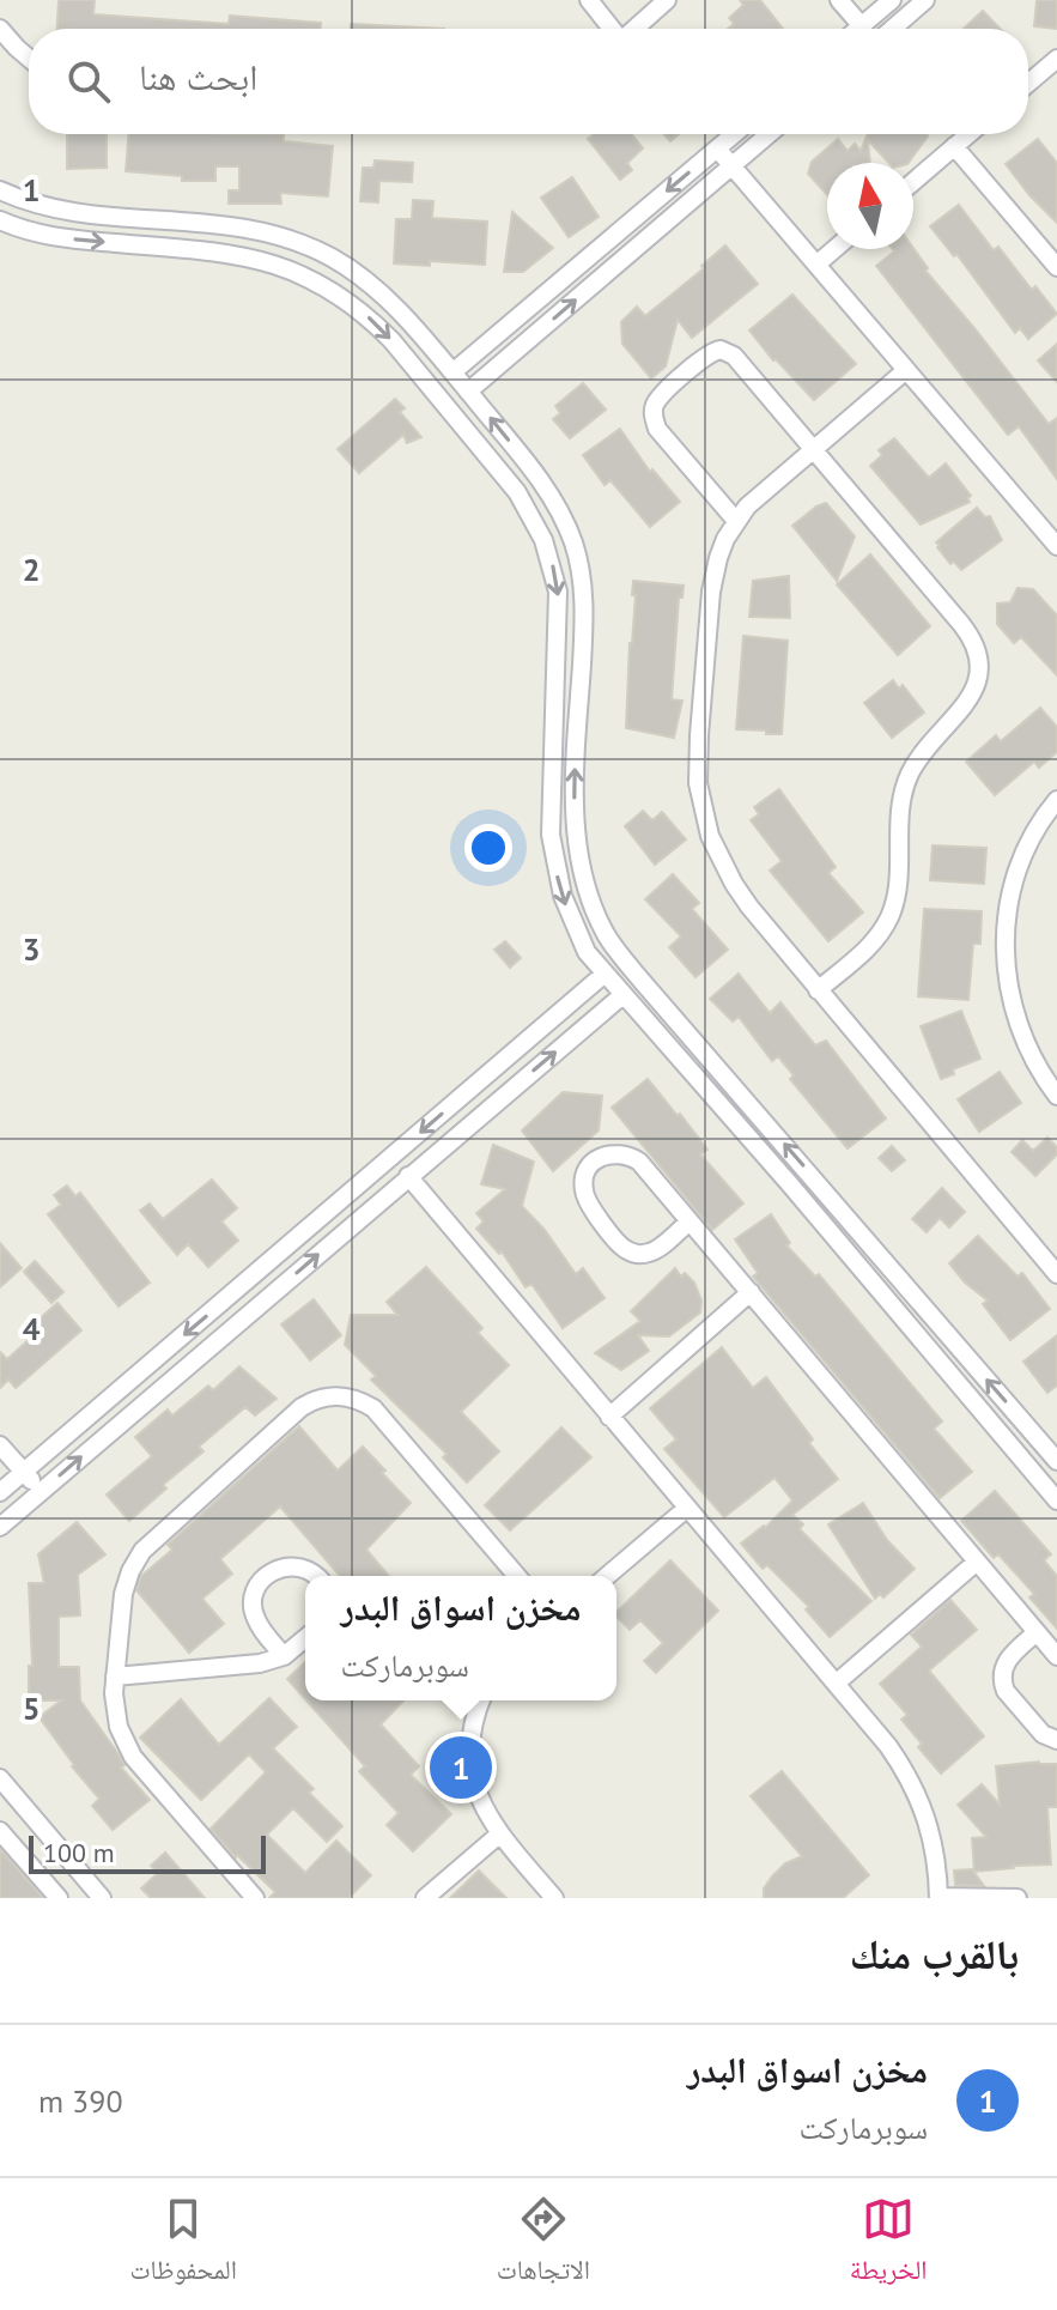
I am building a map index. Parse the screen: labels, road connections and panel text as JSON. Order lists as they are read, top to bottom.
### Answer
{
  "scale_bar": "100 m",
  "north": "top",
  "page": {
    "search": "ابحث هنا",
    "popup": ["مخزن اسواق البدر", "سوبرماركت"],
    "pins": "1",
    "scale": "100 m",
    "heading": "بالقرب منك",
    "list": [
      {
        "mark": "1",
        "name": "مخزن اسواق البدر",
        "note": "سوبرماركت",
        "value": "390 m"
      }
    ],
    "nav": ["الخريطة", "الاتجاهات", "المحفوظات"]
  },
  "grid": {
    "rows": [
      "1",
      "2",
      "3",
      "4",
      "5"
    ]
  }
}
